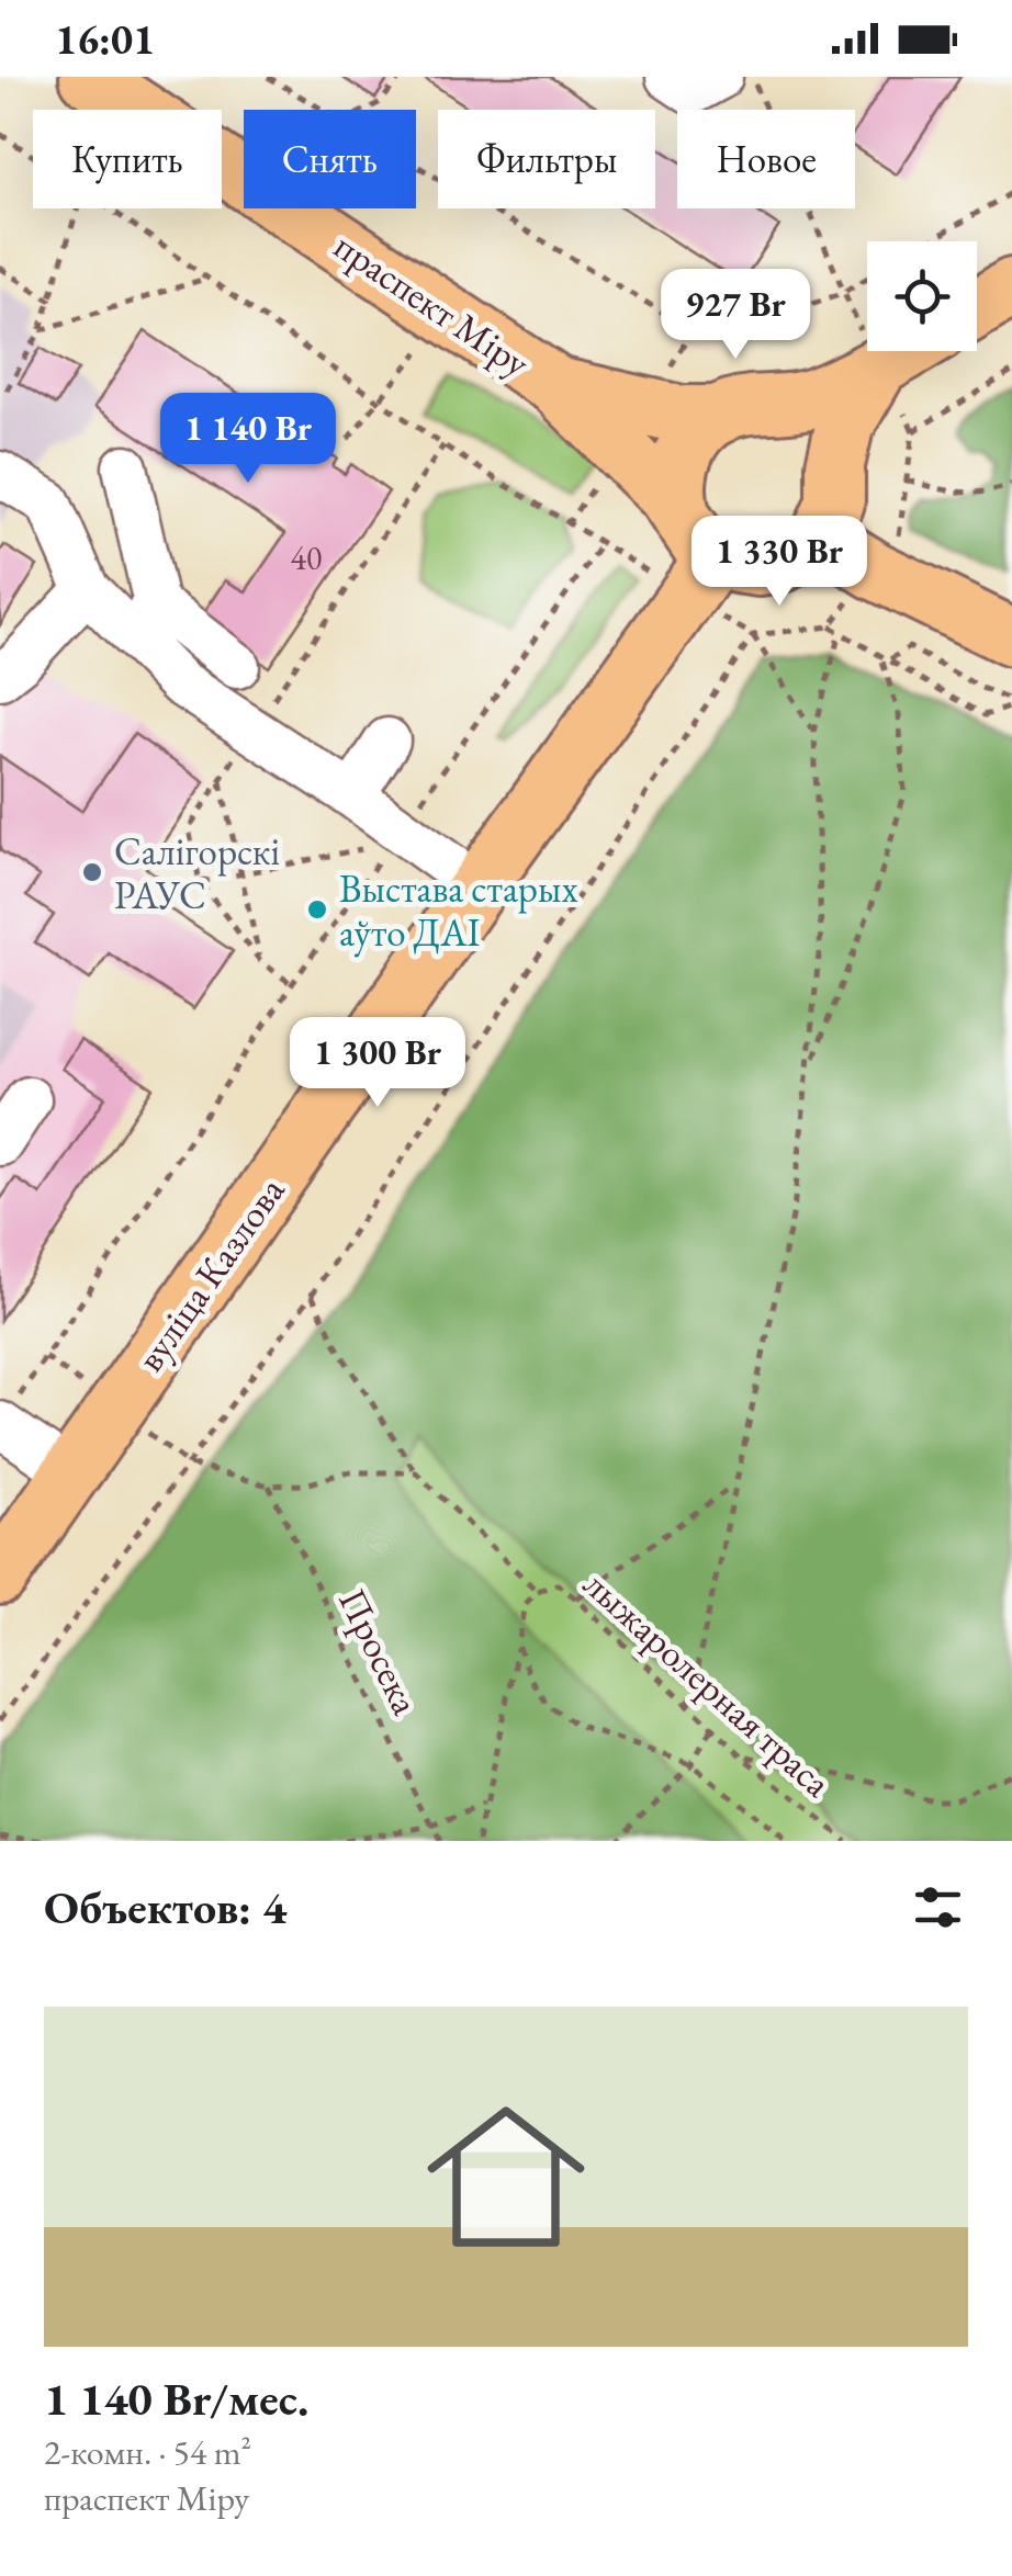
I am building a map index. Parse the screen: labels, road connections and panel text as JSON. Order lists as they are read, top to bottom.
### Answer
{
  "streets": {
    "main road": ["праспект Міру", "вуліца Казлова"],
    "path": ["Просека", "лыжаролерная траса"]
  },
  "places": ["Салігорскі РАУС", "Выстава старых аўто ДАІ"],
  "house_numbers": ["40"],
  "page": {
    "status": "16:01",
    "chip": [
      "Купить",
      "Снять",
      "Фильтры",
      "Новое"
    ],
    "price": [
      "927 Br",
      "1 140 Br",
      "1 330 Br",
      "1 300 Br"
    ],
    "heading": "Объектов: 4",
    "list": [
      {
        "name": "1 140 Br/мес.",
        "note": "2-комн. · 54 m² · праспект Міру"
      }
    ]
  }
}
